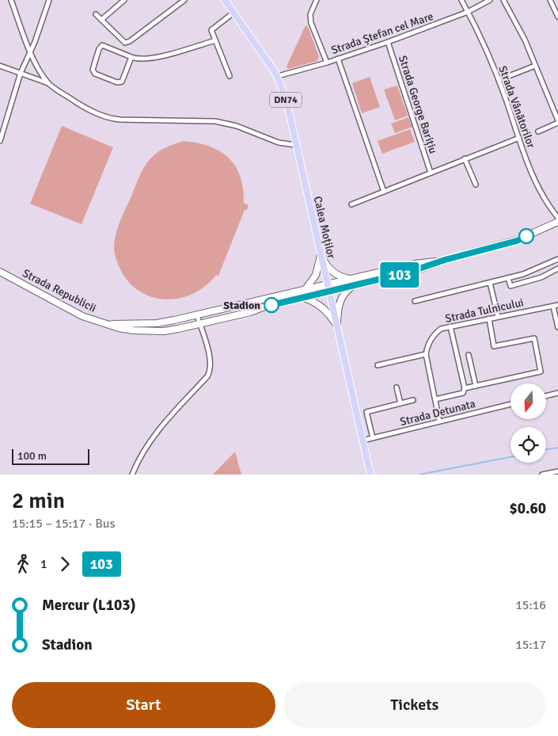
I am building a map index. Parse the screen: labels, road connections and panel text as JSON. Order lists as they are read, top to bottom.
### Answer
{
  "streets": {
    "main road": ["DN74", "Calea Moților", "Strada Republicii"],
    "street": [
      "Strada Ștefan cel Mare",
      "Strada George Barițiu",
      "Strada Vânătorilor",
      "Strada Tulnicului",
      "Strada Detunata"
    ]
  },
  "crossings": [
    ["Strada Ștefan cel Mare", "Strada George Barițiu"],
    ["Strada Ștefan cel Mare", "Strada Vânătorilor"],
    ["Strada Ștefan cel Mare", "Calea Moților"],
    ["Calea Moților", "Strada Republicii"],
    ["Calea Moților", "Strada Detunata"]
  ],
  "places": ["Stadion"],
  "lines": ["bus line 103"],
  "scale_bar": "100 m",
  "north": "bottom",
  "page": {
    "on_map": "103",
    "scale": "100 m",
    "heading": ["2 min", "15:15 – 15:17 · Bus", "$0.60"],
    "legs": ["1", "103"],
    "list": [
      {
        "name": "Mercur (L103)",
        "value": "15:16"
      },
      {
        "name": "Stadion",
        "value": "15:17"
      }
    ],
    "buttons": ["Start", "Tickets"]
  }
}
